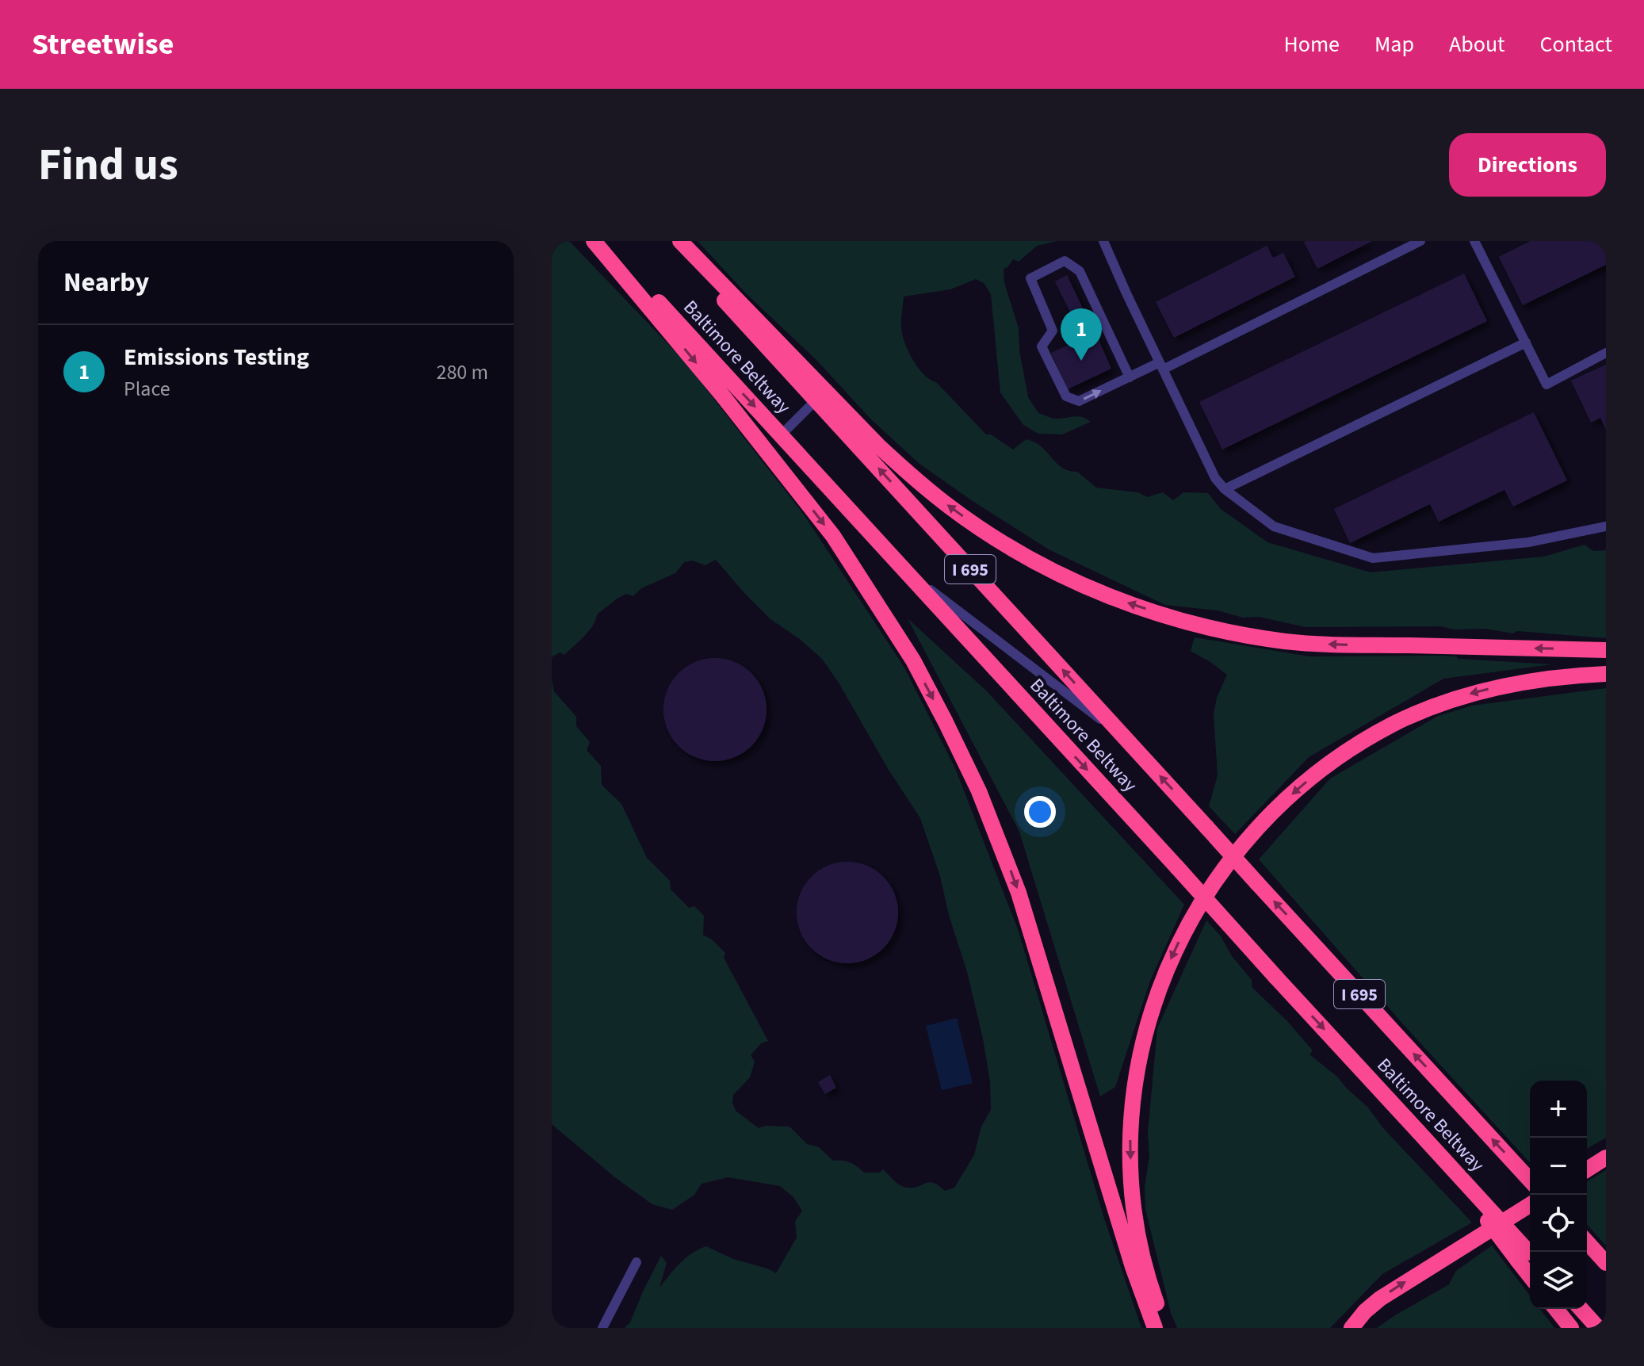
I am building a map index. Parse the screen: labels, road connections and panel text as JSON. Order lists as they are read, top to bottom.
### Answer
{
  "streets": {
    "highway": ["Baltimore Beltway", "I 695"]
  },
  "page": {
    "header": "Streetwise",
    "nav": [
      "Home",
      "Map",
      "About",
      "Contact"
    ],
    "buttons": "Directions",
    "title": "Find us",
    "heading": "Nearby",
    "pins": "1",
    "list": [
      {
        "mark": "1",
        "name": "Emissions Testing",
        "note": "Place",
        "value": "280 m"
      }
    ],
    "map_buttons": ["+", "−"]
  }
}
